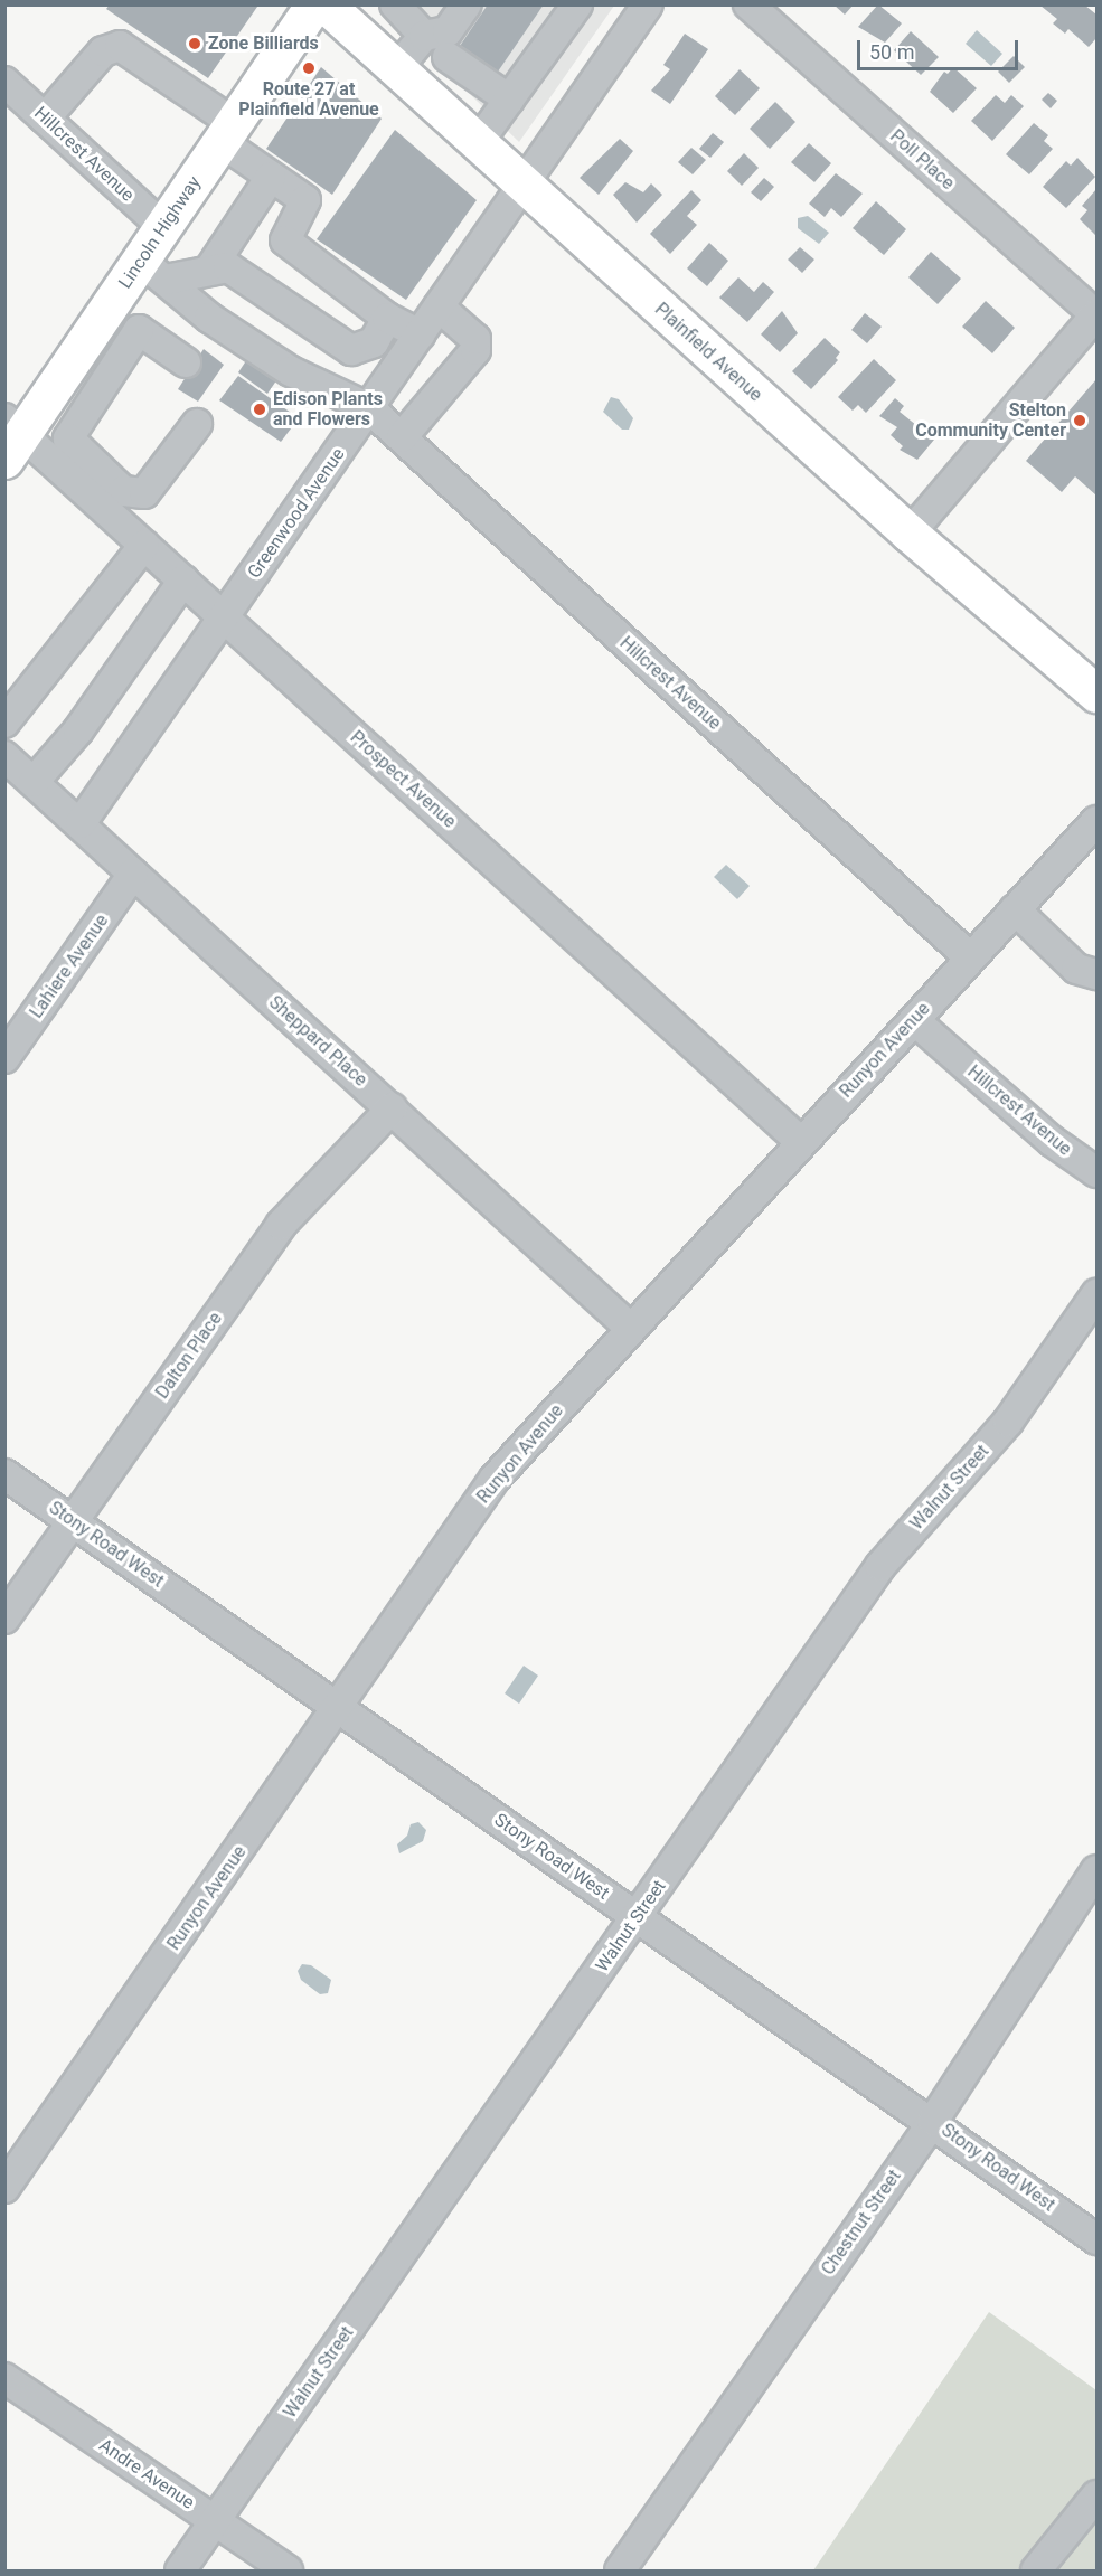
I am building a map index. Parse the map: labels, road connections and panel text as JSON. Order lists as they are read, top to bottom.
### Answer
{
  "streets": {
    "main road": ["Lincoln Highway", "Plainfield Avenue"],
    "street": [
      "Hillcrest Avenue",
      "Poll Place",
      "Greenwood Avenue",
      "Prospect Avenue",
      "Lahiere Avenue",
      "Sheppard Place",
      "Runyon Avenue",
      "Dalton Place",
      "Walnut Street",
      "Stony Road West",
      "Chestnut Street",
      "Andre Avenue"
    ]
  },
  "crossings": [
    ["Hillcrest Avenue", "Lincoln Highway"],
    ["Hillcrest Avenue", "Greenwood Avenue"],
    ["Hillcrest Avenue", "Runyon Avenue"],
    ["Lincoln Highway", "Prospect Avenue"],
    ["Plainfield Avenue", "Greenwood Avenue"],
    ["Greenwood Avenue", "Prospect Avenue"],
    ["Greenwood Avenue", "Sheppard Place"],
    ["Prospect Avenue", "Runyon Avenue"],
    ["Lahiere Avenue", "Sheppard Place"],
    ["Sheppard Place", "Runyon Avenue"],
    ["Sheppard Place", "Dalton Place"],
    ["Runyon Avenue", "Stony Road West"],
    ["Dalton Place", "Stony Road West"],
    ["Walnut Street", "Stony Road West"],
    ["Walnut Street", "Andre Avenue"],
    ["Stony Road West", "Chestnut Street"]
  ],
  "places": [
    "Zone Billiards",
    "Route 27 at Plainfield Avenue",
    "Edison Plants and Flowers",
    "Stelton Community Center"
  ],
  "scale_bar": "50 m"
}
